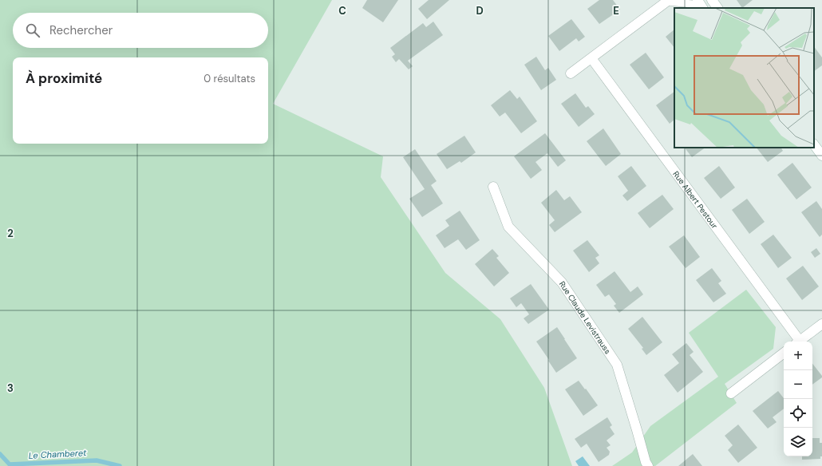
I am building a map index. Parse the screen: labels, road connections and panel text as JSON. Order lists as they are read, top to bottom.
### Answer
{
  "streets": {
    "street": ["Rue Albert Pestour", "Rue Claude Levistrauss"]
  },
  "water": ["Le Chamberet"],
  "page": {
    "search": "Rechercher",
    "heading": ["À proximité", "0 résultats"],
    "map_buttons": ["+", "−"]
  },
  "grid": {
    "columns": ["C", "D", "E"],
    "rows": ["2", "3"]
  }
}
